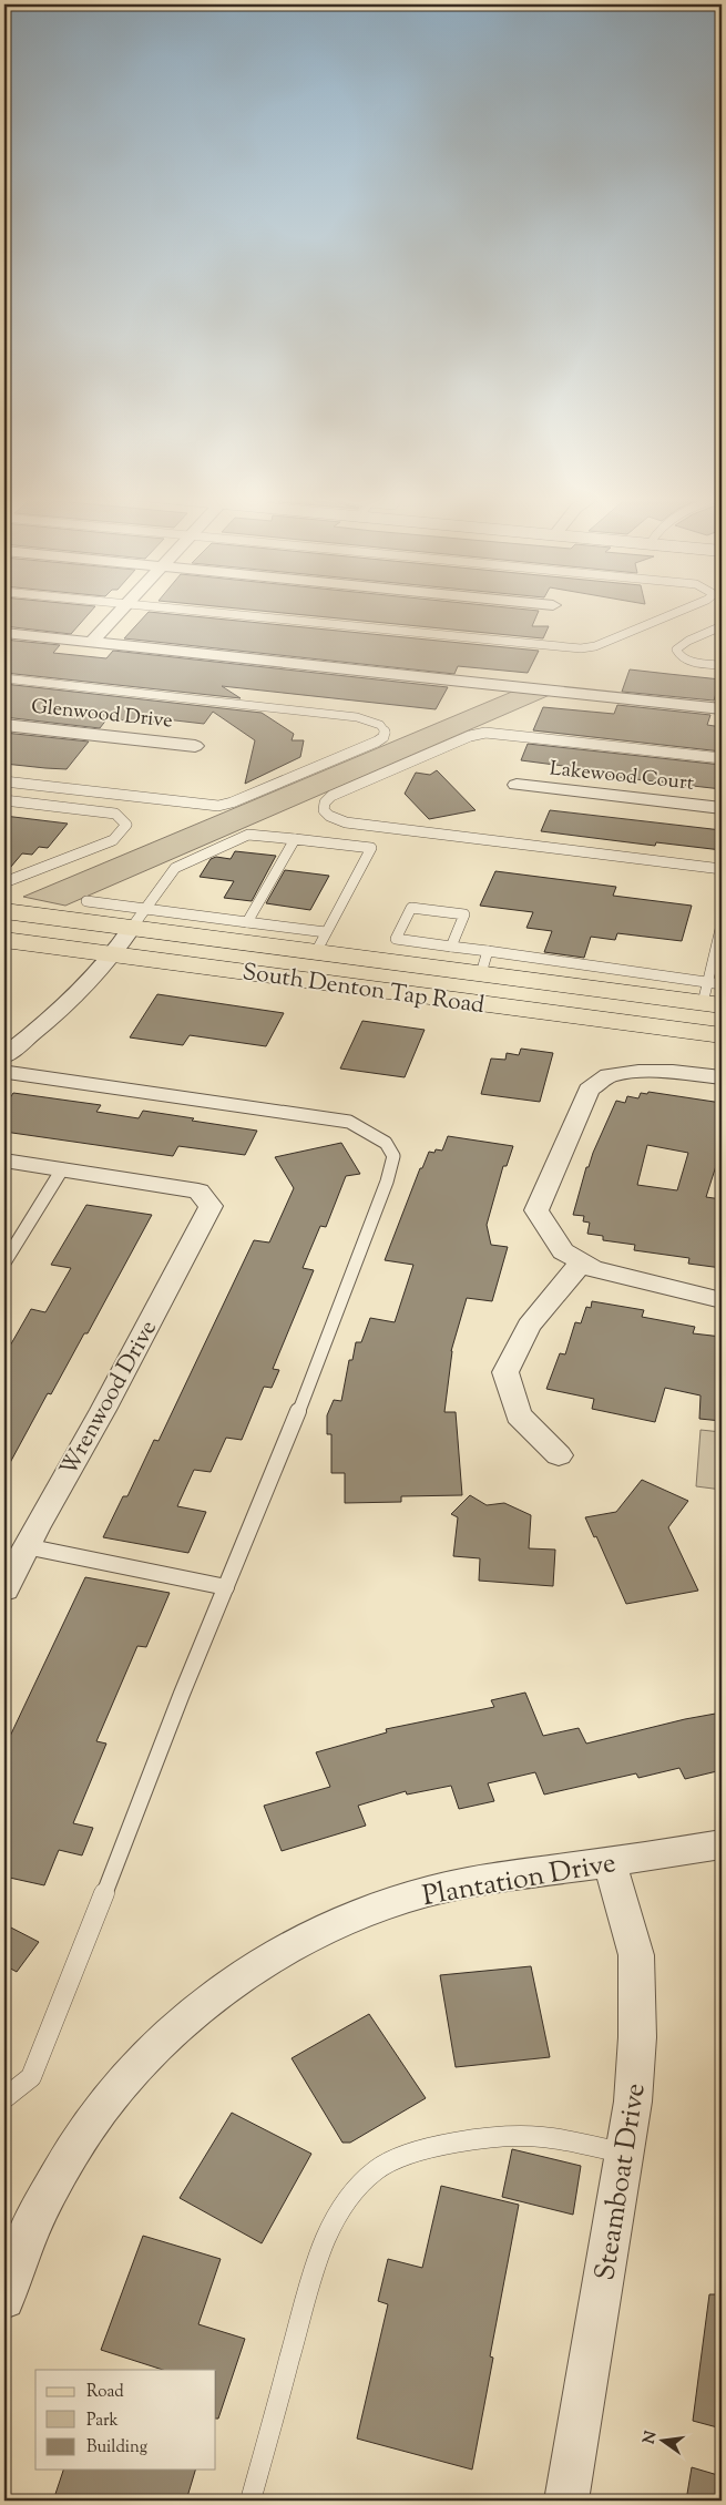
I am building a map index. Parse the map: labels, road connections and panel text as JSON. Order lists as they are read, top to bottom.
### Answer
{
  "streets": {
    "main road": ["South Denton Tap Road"],
    "street": [
      "Glenwood Drive",
      "Lakewood Court",
      "Wrenwood Drive",
      "Plantation Drive",
      "Steamboat Drive"
    ]
  },
  "crossings": [
    ["Plantation Drive", "Steamboat Drive"]
  ],
  "legend": ["Road", "Park", "Building"],
  "north": "left"
}
